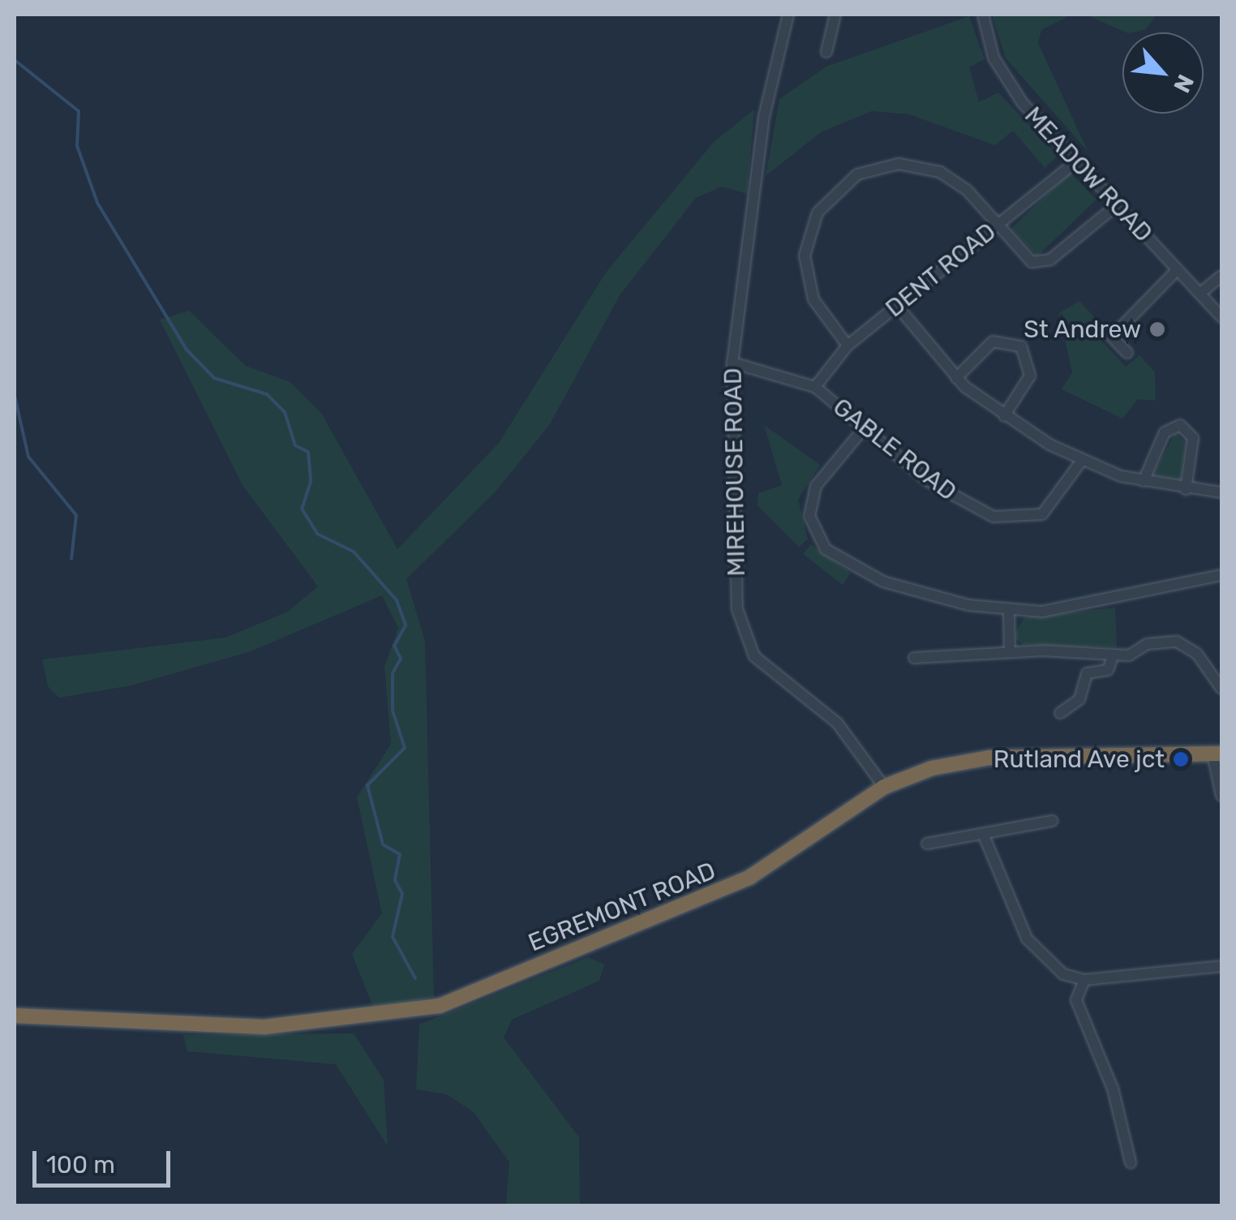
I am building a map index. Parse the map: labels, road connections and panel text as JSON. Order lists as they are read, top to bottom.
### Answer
{
  "streets": {
    "highway": ["EGREMONT ROAD"],
    "street": [
      "MEADOW ROAD",
      "DENT ROAD",
      "GABLE ROAD",
      "MIREHOUSE ROAD"
    ]
  },
  "crossings": [
    ["MEADOW ROAD", "DENT ROAD"],
    ["DENT ROAD", "GABLE ROAD"],
    ["GABLE ROAD", "MIREHOUSE ROAD"],
    ["MIREHOUSE ROAD", "EGREMONT ROAD"]
  ],
  "places": ["St Andrew", "Rutland Ave jct"],
  "scale_bar": "100 m",
  "north": "bottom right"
}
